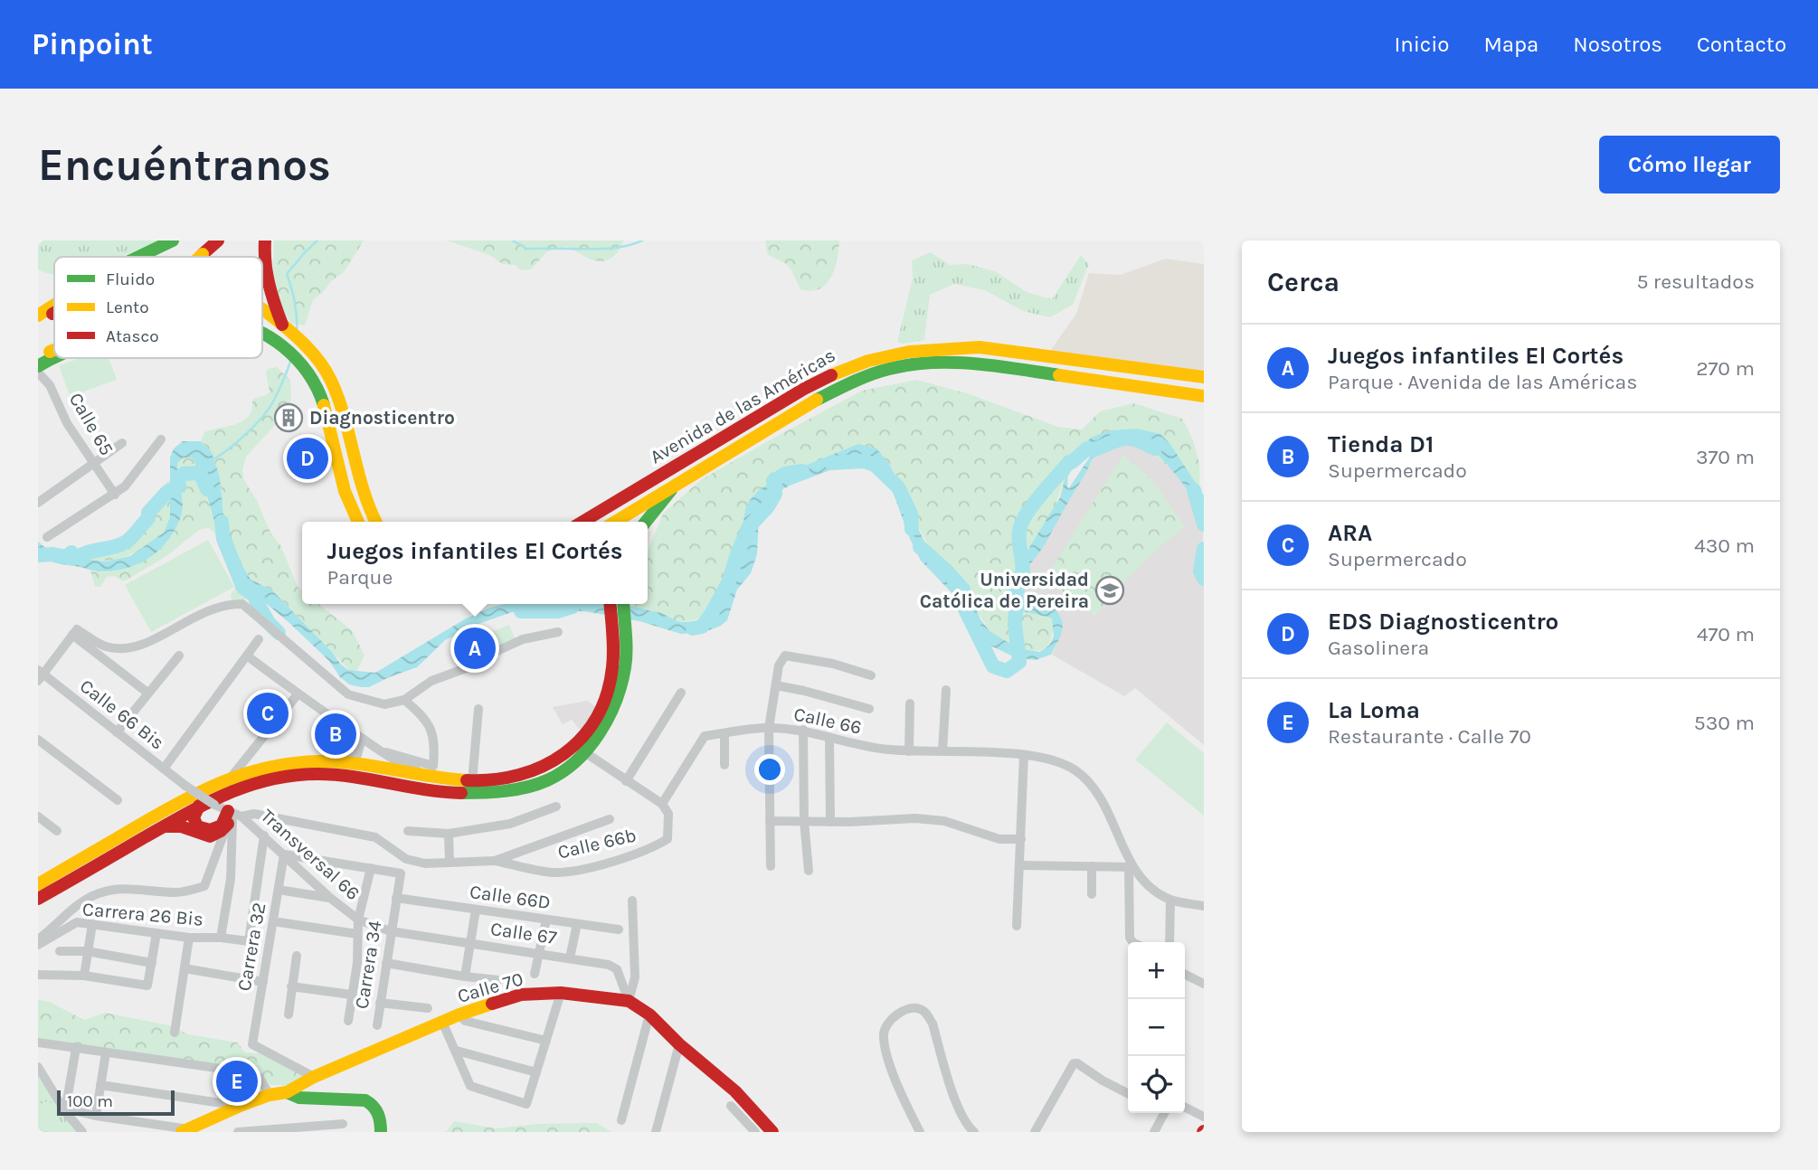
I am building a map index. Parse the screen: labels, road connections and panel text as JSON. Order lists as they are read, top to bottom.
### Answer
{
  "streets": {
    "main road": ["Avenida de las Américas", "Calle 70"],
    "street": [
      "Calle 65",
      "Calle 66 Bis",
      "Calle 66",
      "Calle 66b",
      "Transversal 66",
      "Calle 66D",
      "Carrera 26 Bis",
      "Calle 67",
      "Carrera 32",
      "Carrera 34"
    ]
  },
  "crossings": [
    ["Calle 66 Bis", "Transversal 66"],
    ["Calle 66", "Calle 66b"],
    ["Transversal 66", "Carrera 26 Bis"],
    ["Transversal 66", "Calle 67"],
    ["Transversal 66", "Carrera 32"],
    ["Transversal 66", "Carrera 34"],
    ["Calle 66D", "Carrera 34"],
    ["Calle 67", "Carrera 34"],
    ["Calle 67", "Calle 70"],
    ["Carrera 32", "Calle 70"]
  ],
  "places": {
    "building": ["Diagnosticentro"],
    "school or university": ["Universidad Católica de Pereira"]
  },
  "legend": ["Fluido", "Lento", "Atasco"],
  "scale_bar": "100 m",
  "page": {
    "header": "Pinpoint",
    "nav": [
      "Inicio",
      "Mapa",
      "Nosotros",
      "Contacto"
    ],
    "buttons": "Cómo llegar",
    "title": "Encuéntranos",
    "heading": ["Cerca", "5 resultados"],
    "list": [
      {
        "mark": "A",
        "name": "Juegos infantiles El Cortés",
        "note": "Parque · Avenida de las Américas",
        "value": "270 m"
      },
      {
        "mark": "B",
        "name": "Tienda D1",
        "note": "Supermercado",
        "value": "370 m"
      },
      {
        "mark": "C",
        "name": "ARA",
        "note": "Supermercado",
        "value": "430 m"
      },
      {
        "mark": "D",
        "name": "EDS Diagnosticentro",
        "note": "Gasolinera",
        "value": "470 m"
      },
      {
        "mark": "E",
        "name": "La Loma",
        "note": "Restaurante · Calle 70",
        "value": "530 m"
      }
    ],
    "pins": [
      "D",
      "A",
      "C",
      "B",
      "E"
    ],
    "popup": ["Juegos infantiles El Cortés", "Parque"],
    "map_buttons": ["+", "−"],
    "scale": "100 m"
  }
}
